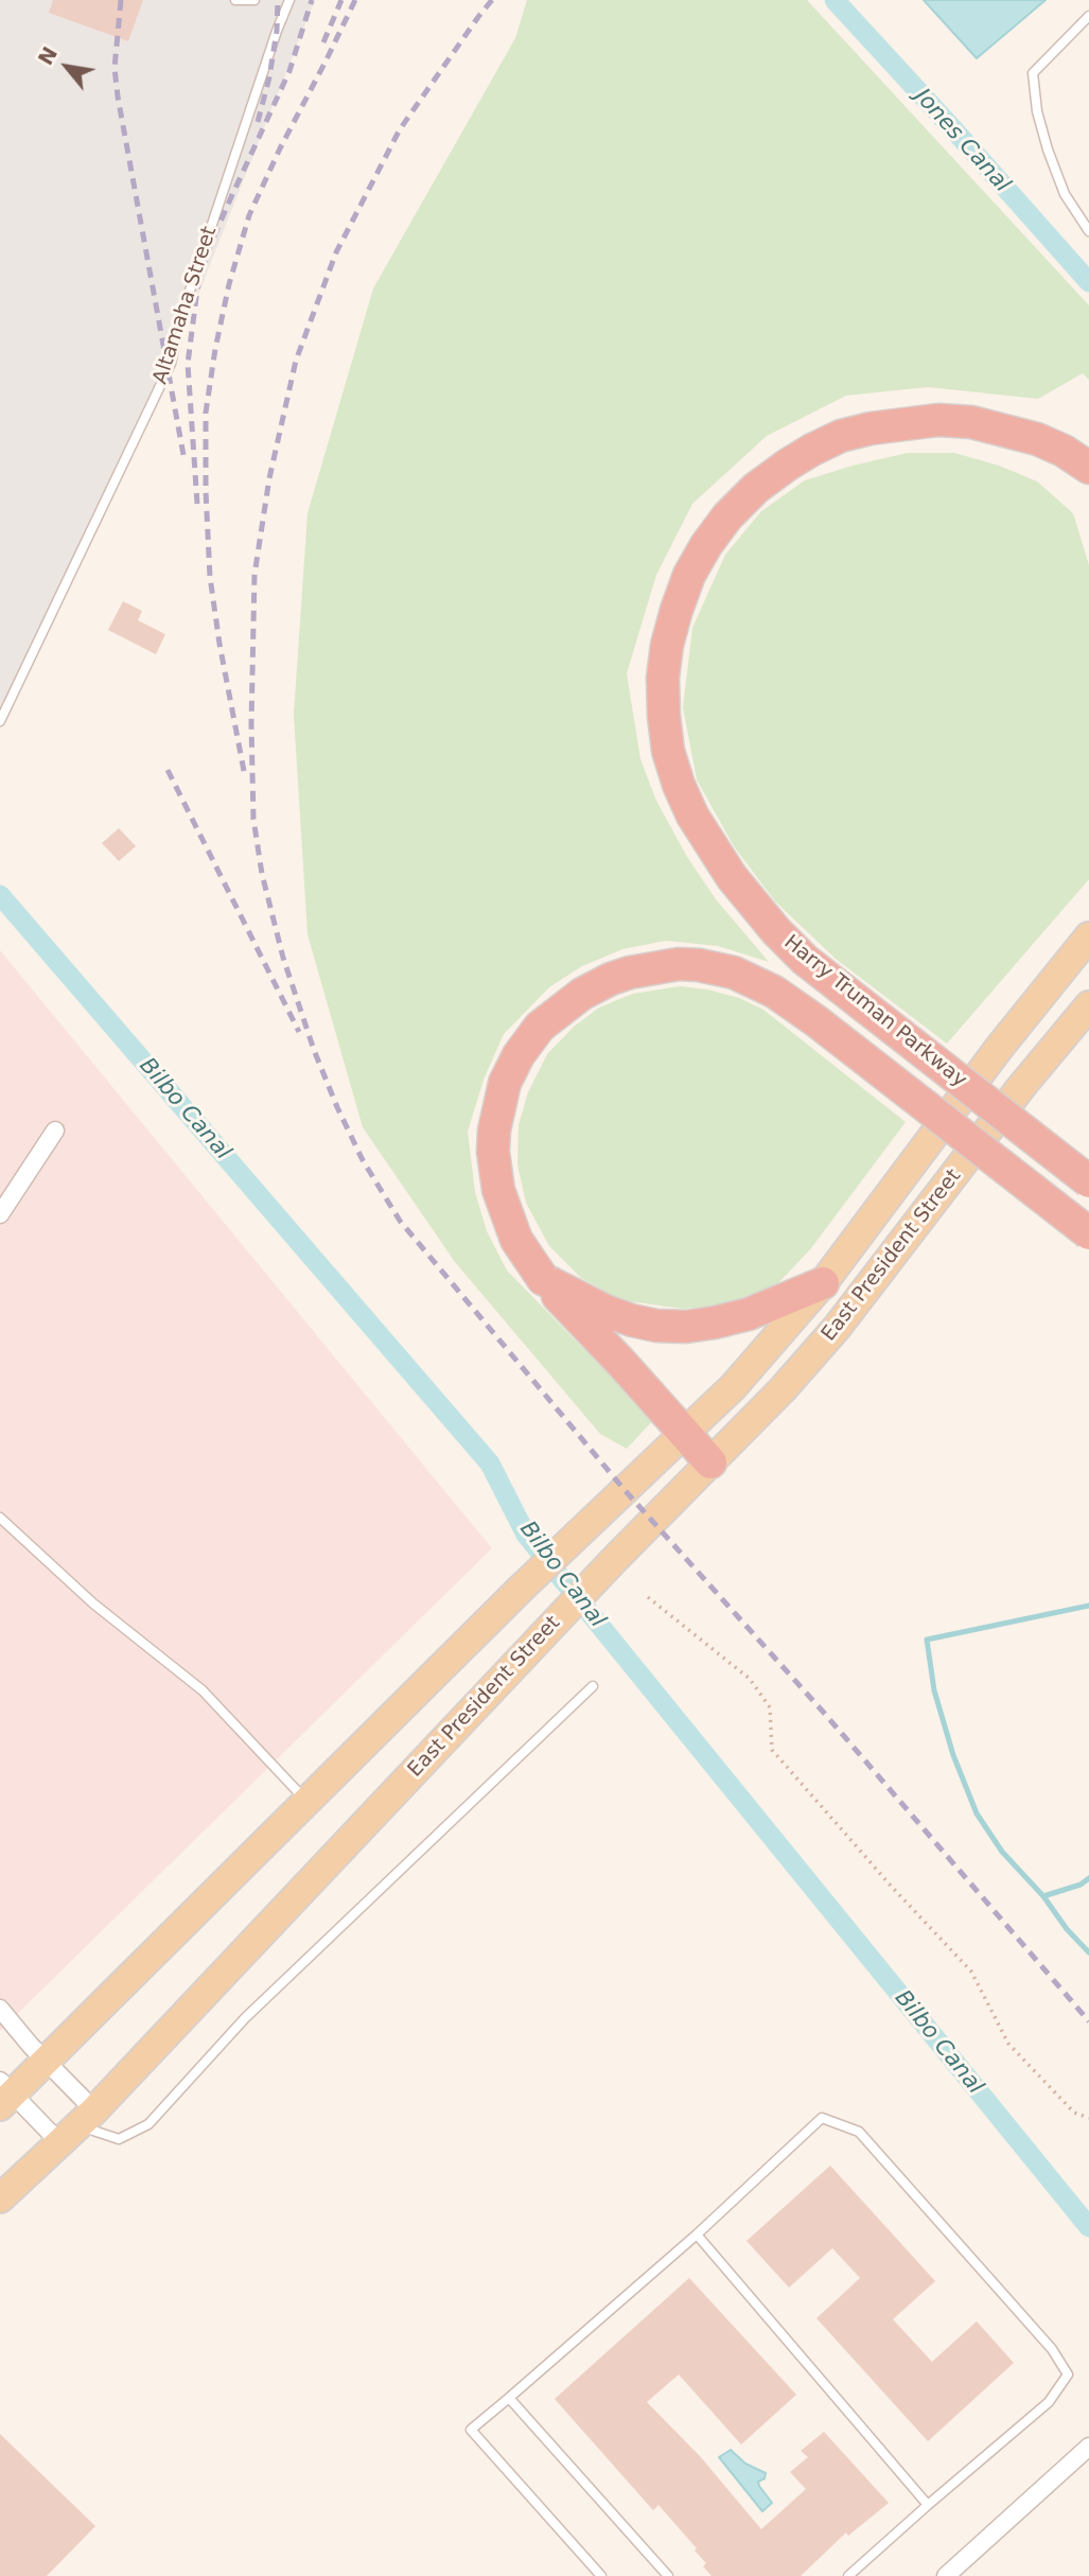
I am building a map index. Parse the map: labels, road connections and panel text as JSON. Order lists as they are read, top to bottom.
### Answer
{
  "streets": {
    "highway": ["Harry Truman Parkway"],
    "main road": ["East President Street"],
    "lane": ["Altamaha Street"]
  },
  "crossings": [
    ["Harry Truman Parkway", "East President Street"]
  ],
  "water": ["Jones Canal", "Bilbo Canal"],
  "north": "top left"
}
